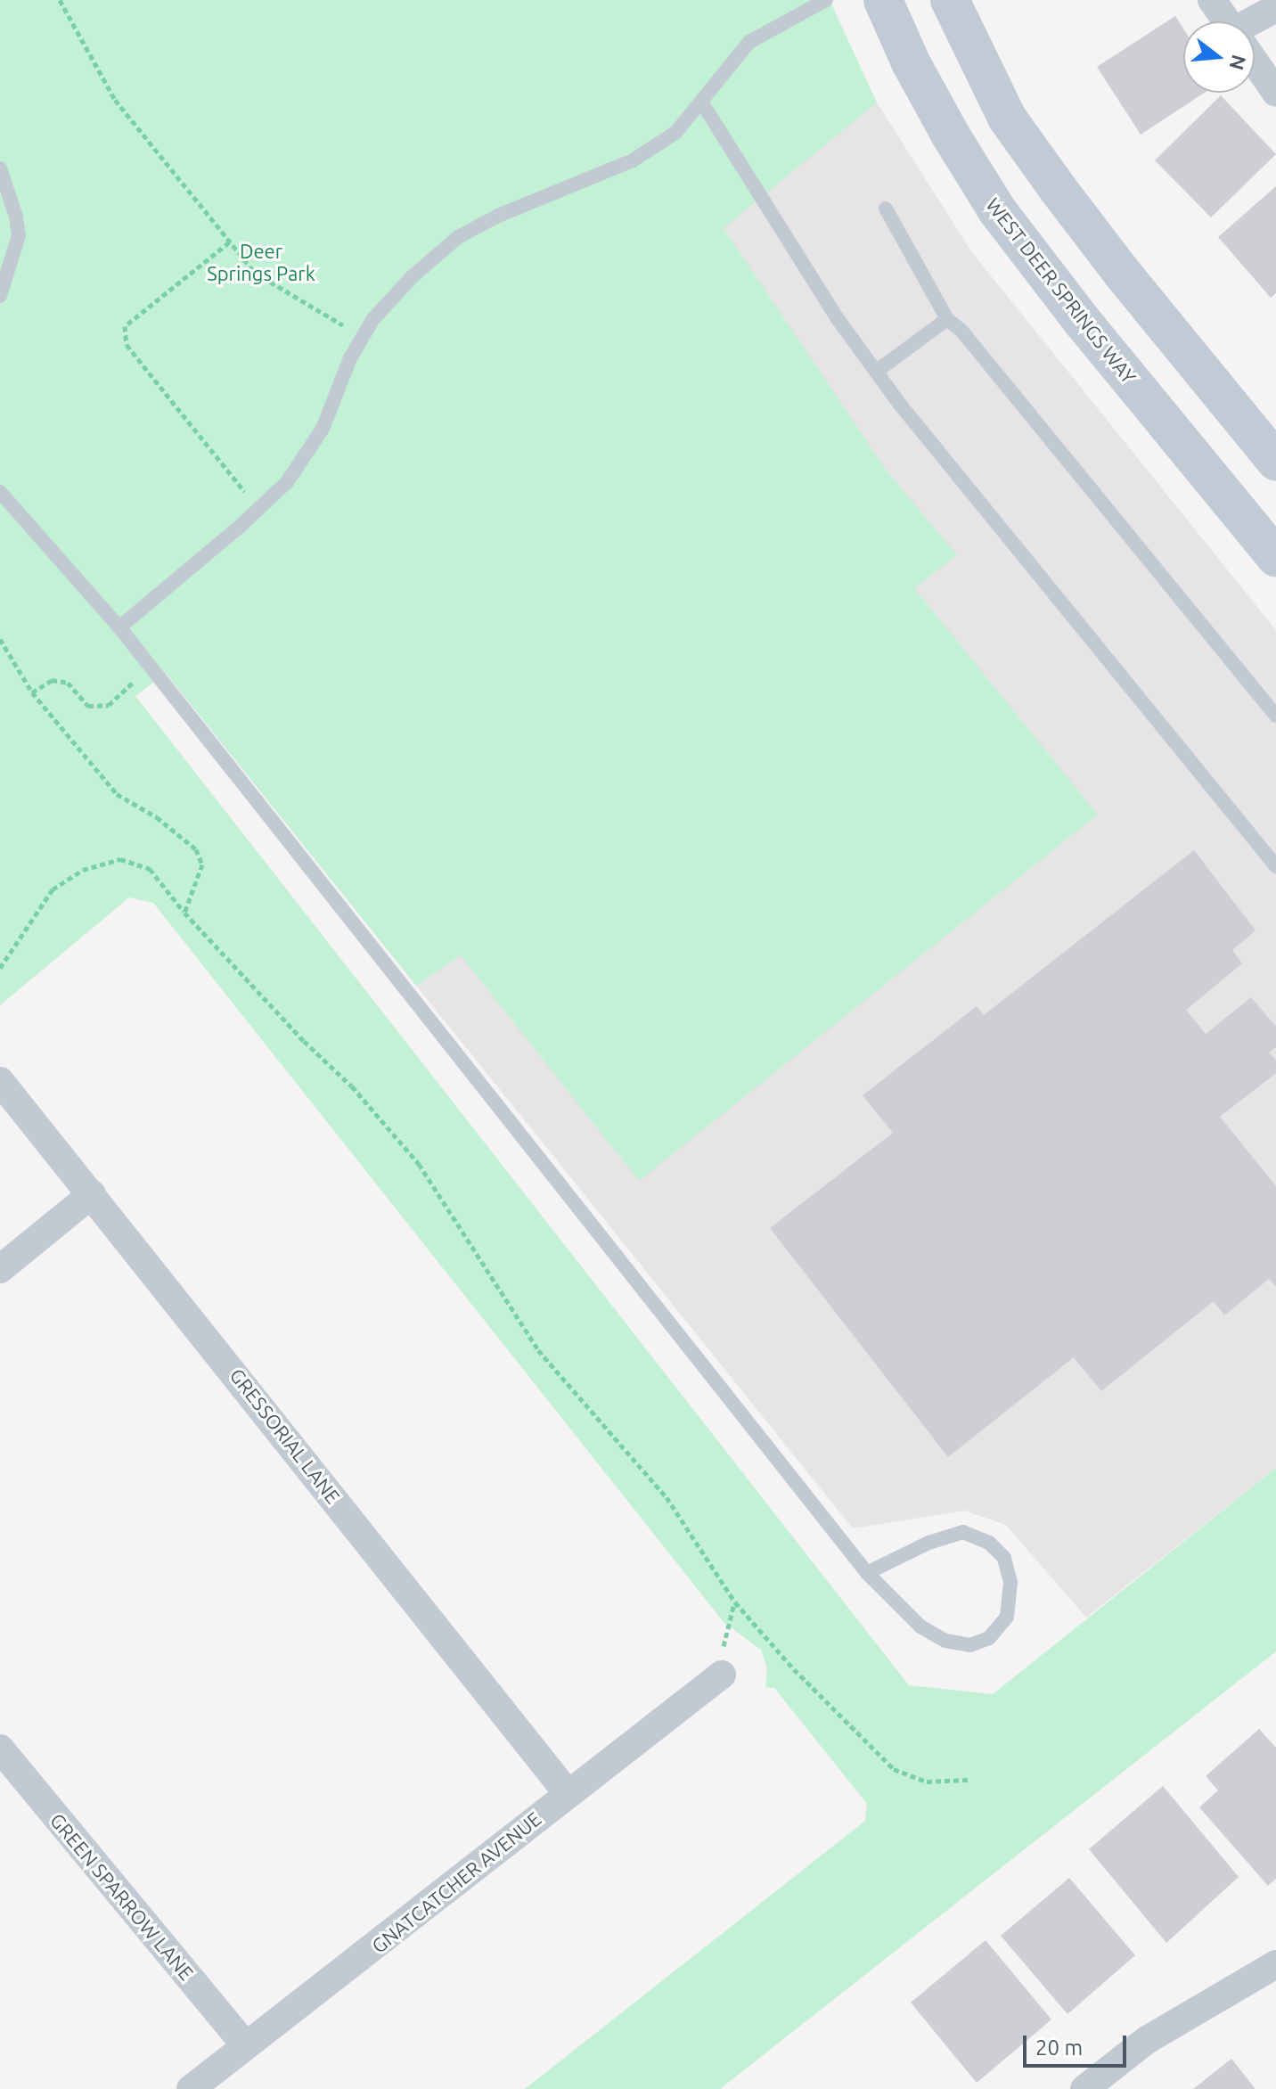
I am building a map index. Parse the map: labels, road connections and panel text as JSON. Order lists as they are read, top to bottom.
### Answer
{
  "streets": {
    "main road": ["WEST DEER SPRINGS WAY"],
    "street": ["GRESSORIAL LANE", "GNATCATCHER AVENUE", "GREEN SPARROW LANE"]
  },
  "crossings": [
    ["GRESSORIAL LANE", "GNATCATCHER AVENUE"],
    ["GNATCATCHER AVENUE", "GREEN SPARROW LANE"]
  ],
  "parks": ["Deer Springs Park"],
  "scale_bar": "20 m",
  "north": "right"
}
